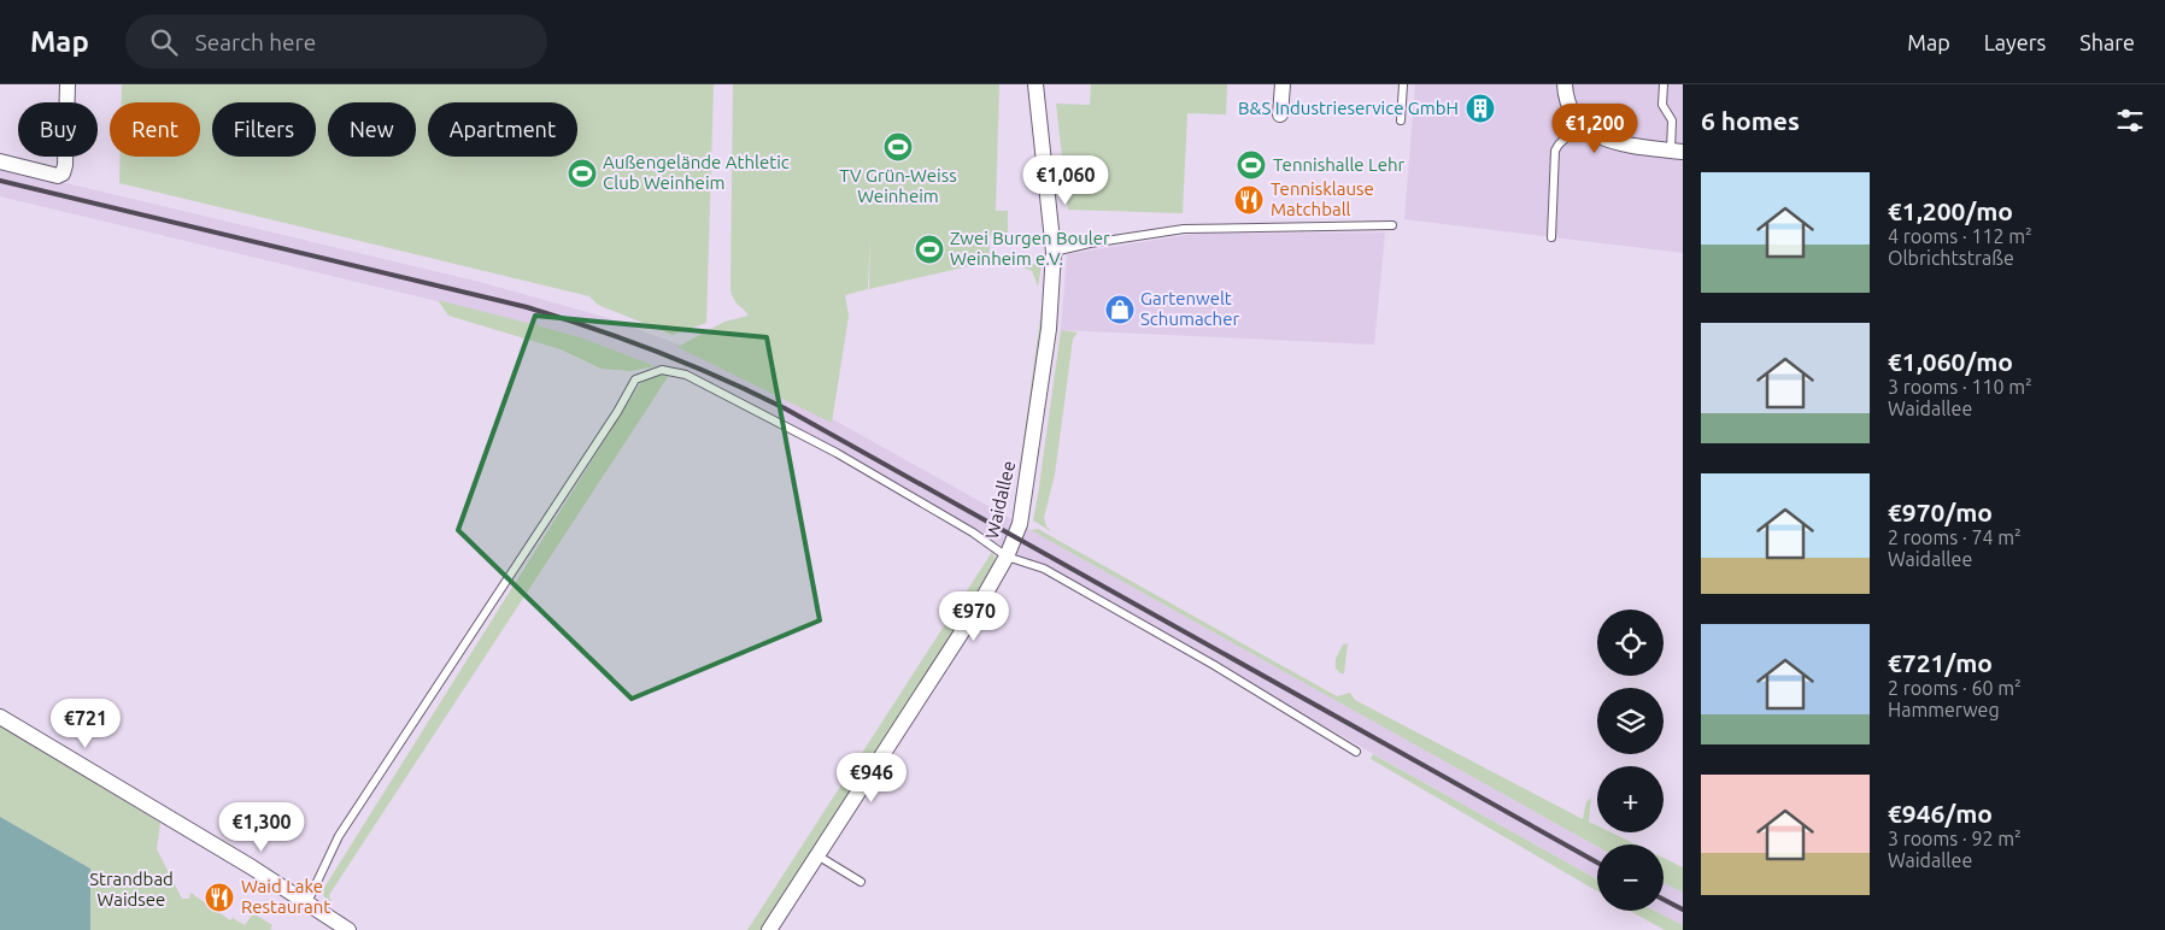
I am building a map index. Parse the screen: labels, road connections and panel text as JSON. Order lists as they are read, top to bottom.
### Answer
{
  "streets": {
    "street": ["Waidallee"]
  },
  "parks": ["Strandbad Waidsee"],
  "places": {
    "building": ["B&S Industrieservice GmbH"],
    "sports": [
      "TV Grün-Weiss Weinheim",
      "Tennishalle Lehr",
      "Außengelände Athletic Club Weinheim",
      "Zwei Burgen Bouler Weinheim e.V."
    ],
    "restaurant": ["Tennisklause Matchball", "Waid Lake Restaurant"],
    "shop": ["Gartenwelt Schumacher"]
  },
  "page": {
    "header": "Map",
    "search": "Search here",
    "nav": ["Map", "Layers", "Share"],
    "heading": "6 homes",
    "chip": [
      "Buy",
      "Rent",
      "Filters",
      "New",
      "Apartment"
    ],
    "price": [
      "€1,200",
      "€1,060",
      "€970",
      "€721",
      "€946",
      "€1,300"
    ],
    "list": [
      {
        "name": "€1,200/mo",
        "note": "4 rooms · 112 m² · Olbrichtstraße"
      },
      {
        "name": "€1,060/mo",
        "note": "3 rooms · 110 m² · Waidallee"
      },
      {
        "name": "€970/mo",
        "note": "2 rooms · 74 m² · Waidallee"
      },
      {
        "name": "€721/mo",
        "note": "2 rooms · 60 m² · Hammerweg"
      },
      {
        "name": "€946/mo",
        "note": "3 rooms · 92 m² · Waidallee"
      }
    ],
    "map_buttons": ["+", "−"]
  }
}
